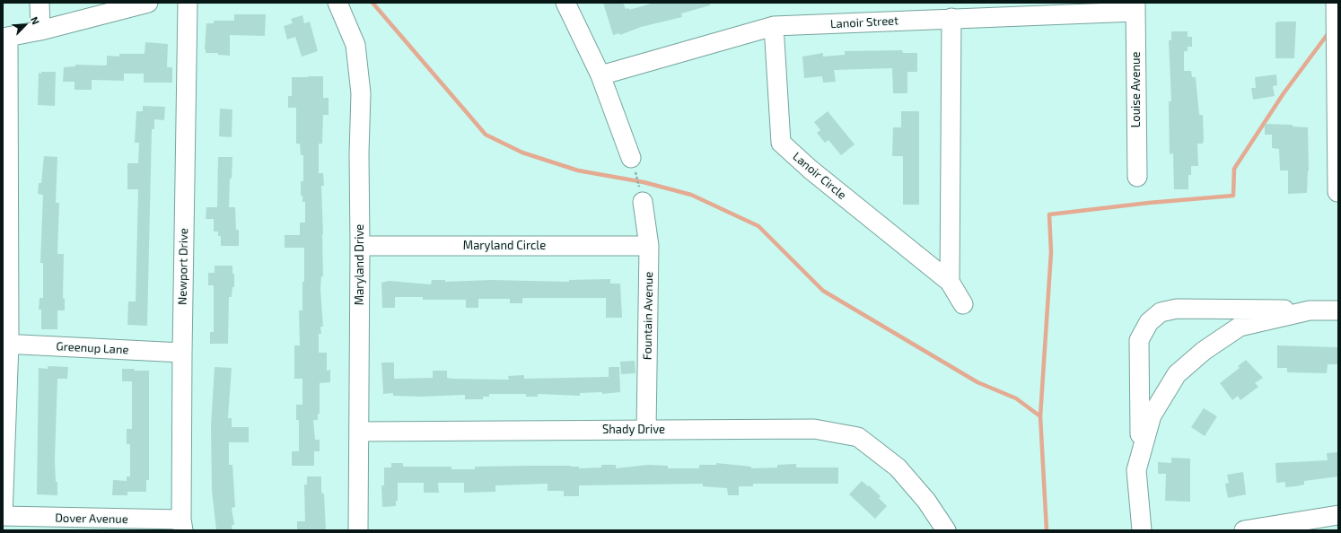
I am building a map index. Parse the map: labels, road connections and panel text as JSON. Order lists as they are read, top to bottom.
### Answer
{
  "streets": {
    "street": [
      "Lanoir Street",
      "Louise Avenue",
      "Lanoir Circle",
      "Maryland Circle",
      "Maryland Drive",
      "Newport Drive",
      "Fountain Avenue",
      "Greenup Lane",
      "Shady Drive",
      "Dover Avenue"
    ]
  },
  "crossings": [
    ["Lanoir Street", "Louise Avenue"],
    ["Lanoir Street", "Lanoir Circle"],
    ["Maryland Circle", "Maryland Drive"],
    ["Maryland Circle", "Fountain Avenue"],
    ["Maryland Drive", "Shady Drive"],
    ["Newport Drive", "Greenup Lane"],
    ["Newport Drive", "Dover Avenue"],
    ["Fountain Avenue", "Shady Drive"]
  ],
  "north": "top right"
}
